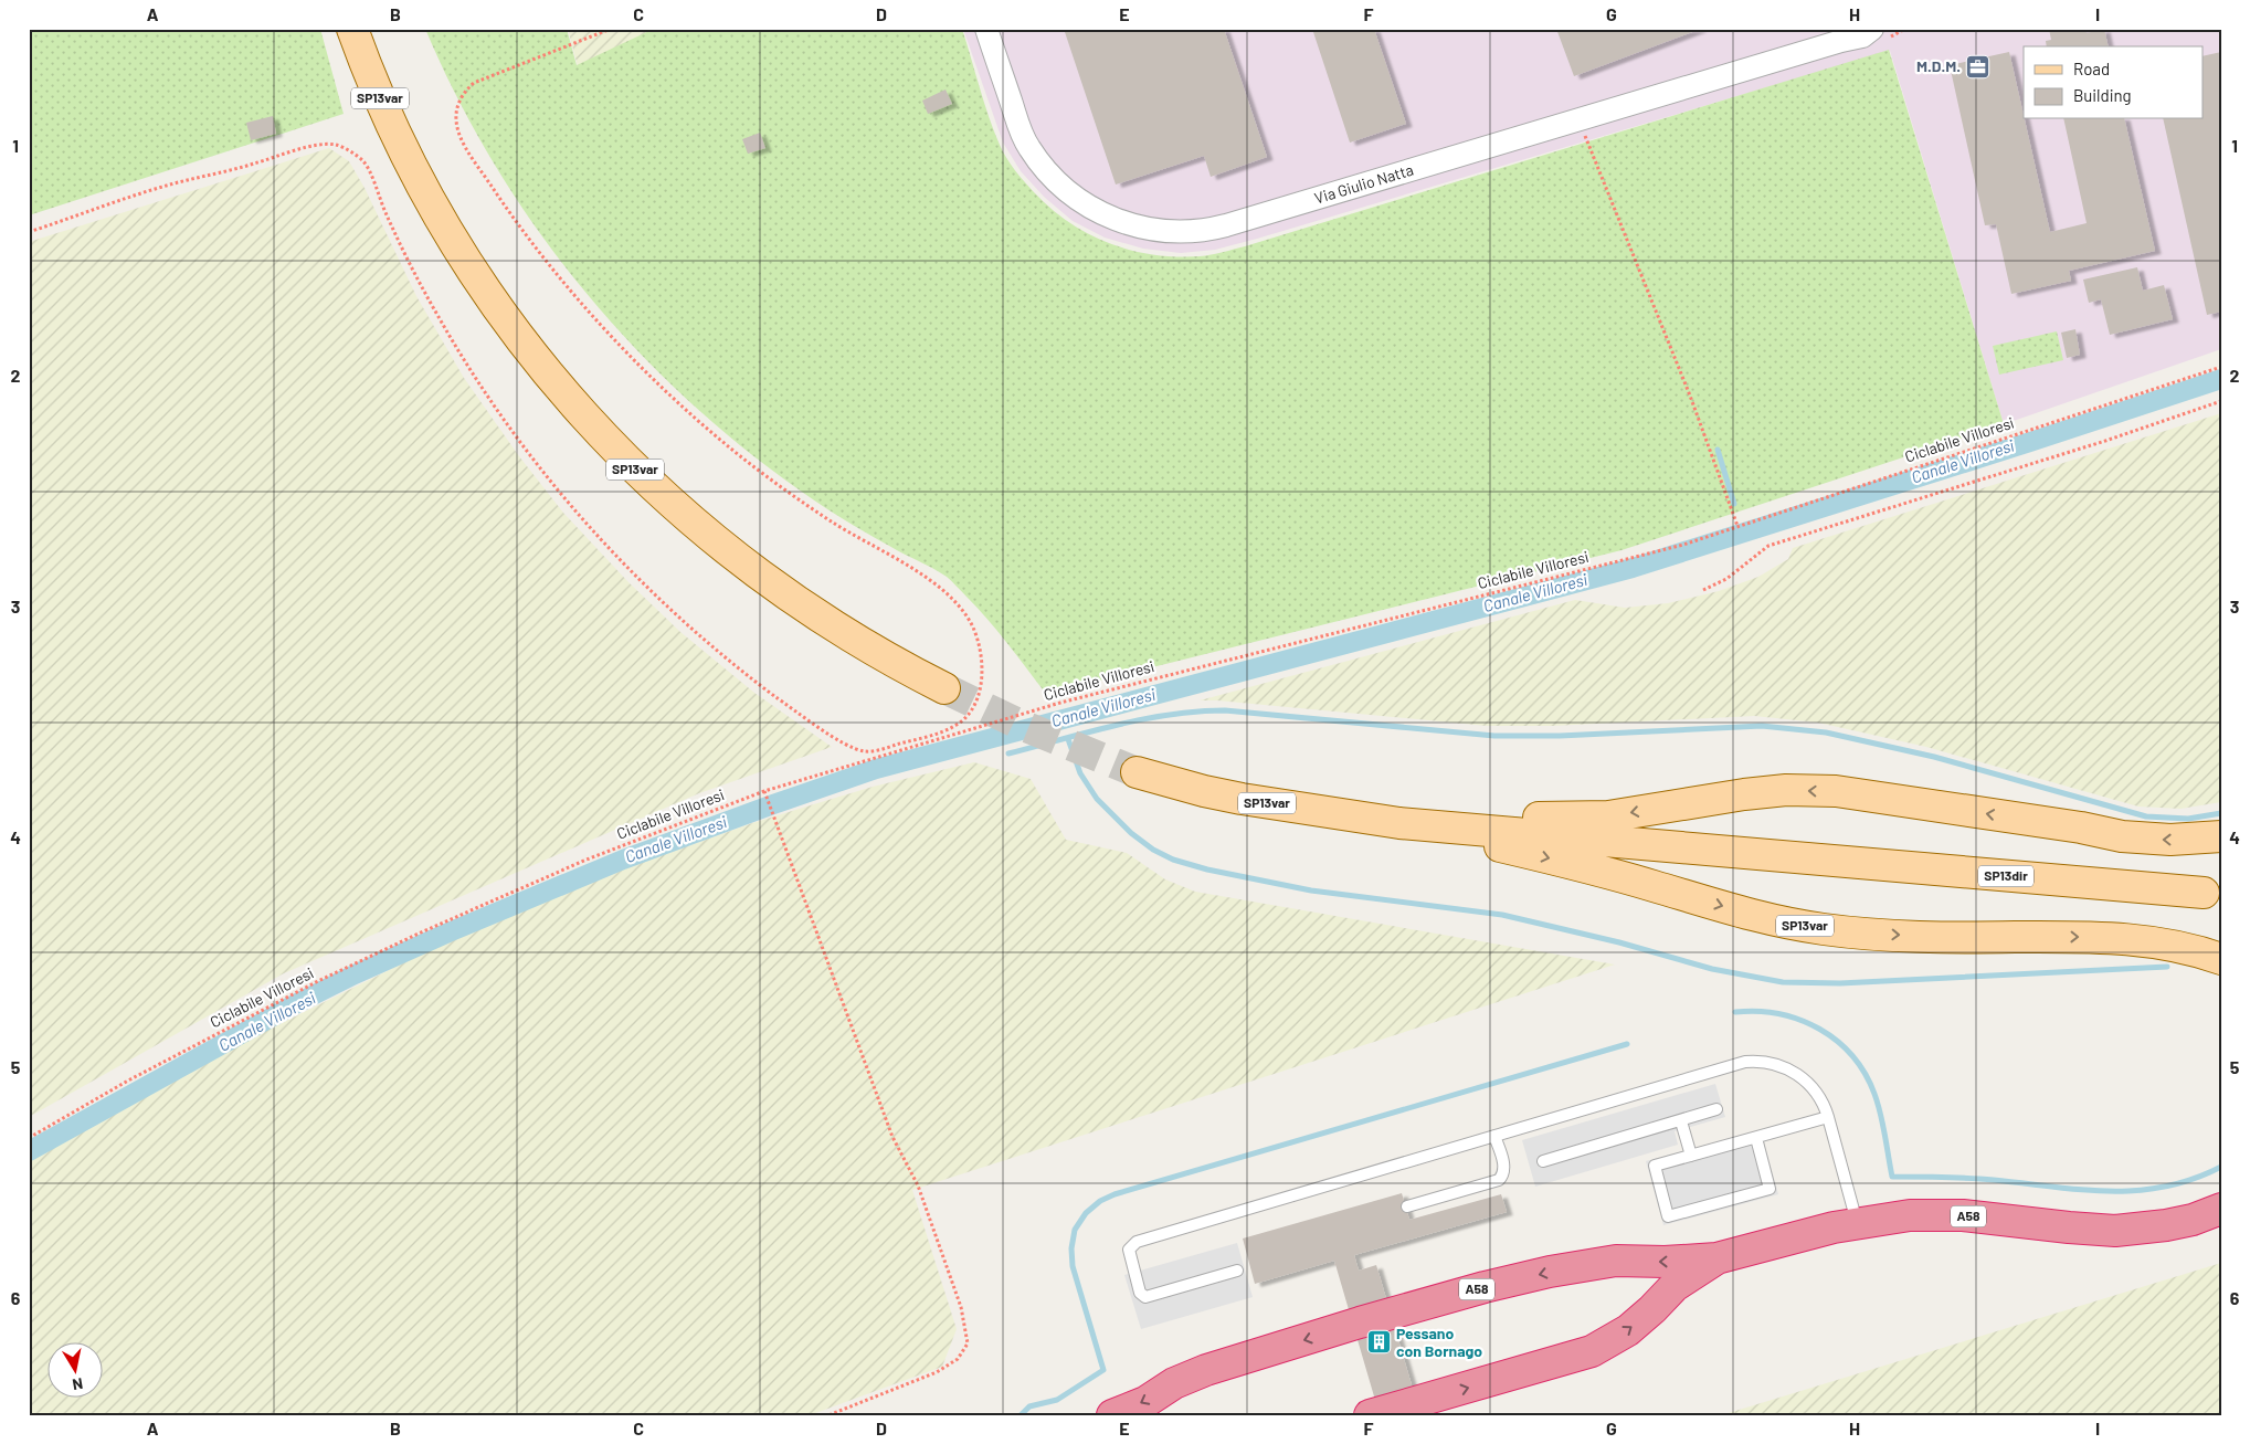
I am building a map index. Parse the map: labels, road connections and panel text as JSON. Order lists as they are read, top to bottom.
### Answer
{
  "streets": {
    "highway": ["A58"],
    "main road": ["SP13var", "SP13dir"],
    "street": ["Via Giulio Natta"],
    "path": ["Ciclabile Villoresi"]
  },
  "crossings": [
    ["SP13var", "SP13dir"]
  ],
  "water": ["Canale Villoresi"],
  "places": {
    "office": ["M.D.M."],
    "building": ["Pessano con Bornago"]
  },
  "legend": ["Road", "Building"],
  "north": "bottom",
  "grid": {
    "columns": [
      "A",
      "B",
      "C",
      "D",
      "E",
      "F",
      "G",
      "H",
      "I"
    ],
    "rows": [
      "1",
      "2",
      "3",
      "4",
      "5",
      "6"
    ]
  }
}
